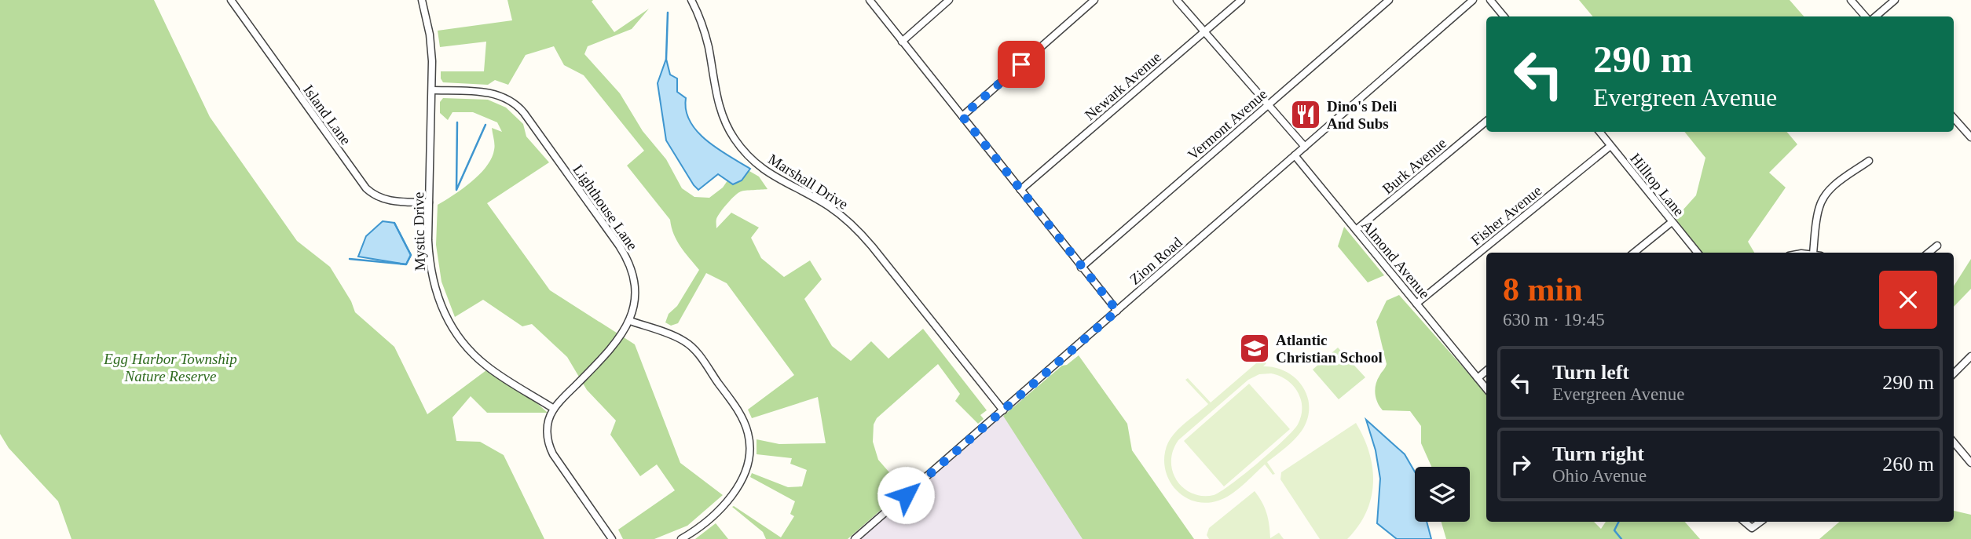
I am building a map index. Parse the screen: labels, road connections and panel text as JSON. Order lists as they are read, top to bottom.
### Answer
{
  "streets": {
    "street": [
      "Newark Avenue",
      "Island Lane",
      "Vermont Avenue",
      "Burk Avenue",
      "Marshall Drive",
      "Hilltop Lane",
      "Lighthouse Lane",
      "Fisher Avenue",
      "Mystic Drive",
      "Almond Avenue",
      "Zion Road"
    ]
  },
  "crossings": [
    ["Island Lane", "Mystic Drive"],
    ["Burk Avenue", "Almond Avenue"],
    ["Marshall Drive", "Zion Road"],
    ["Hilltop Lane", "Fisher Avenue"],
    ["Lighthouse Lane", "Mystic Drive"],
    ["Fisher Avenue", "Almond Avenue"],
    ["Almond Avenue", "Zion Road"]
  ],
  "parks": ["Egg Harbor Township Nature Reserve"],
  "places": {
    "restaurant": ["Dino's Deli And Subs"],
    "school or university": ["Atlantic Christian School"]
  },
  "page": {
    "turn": ["290 m", "Evergreen Avenue"],
    "heading": ["8 min", "630 m · 19:45"],
    "list": [
      {
        "name": "Turn left",
        "note": "Evergreen Avenue",
        "value": "290 m"
      },
      {
        "name": "Turn right",
        "note": "Ohio Avenue",
        "value": "260 m"
      }
    ]
  }
}
